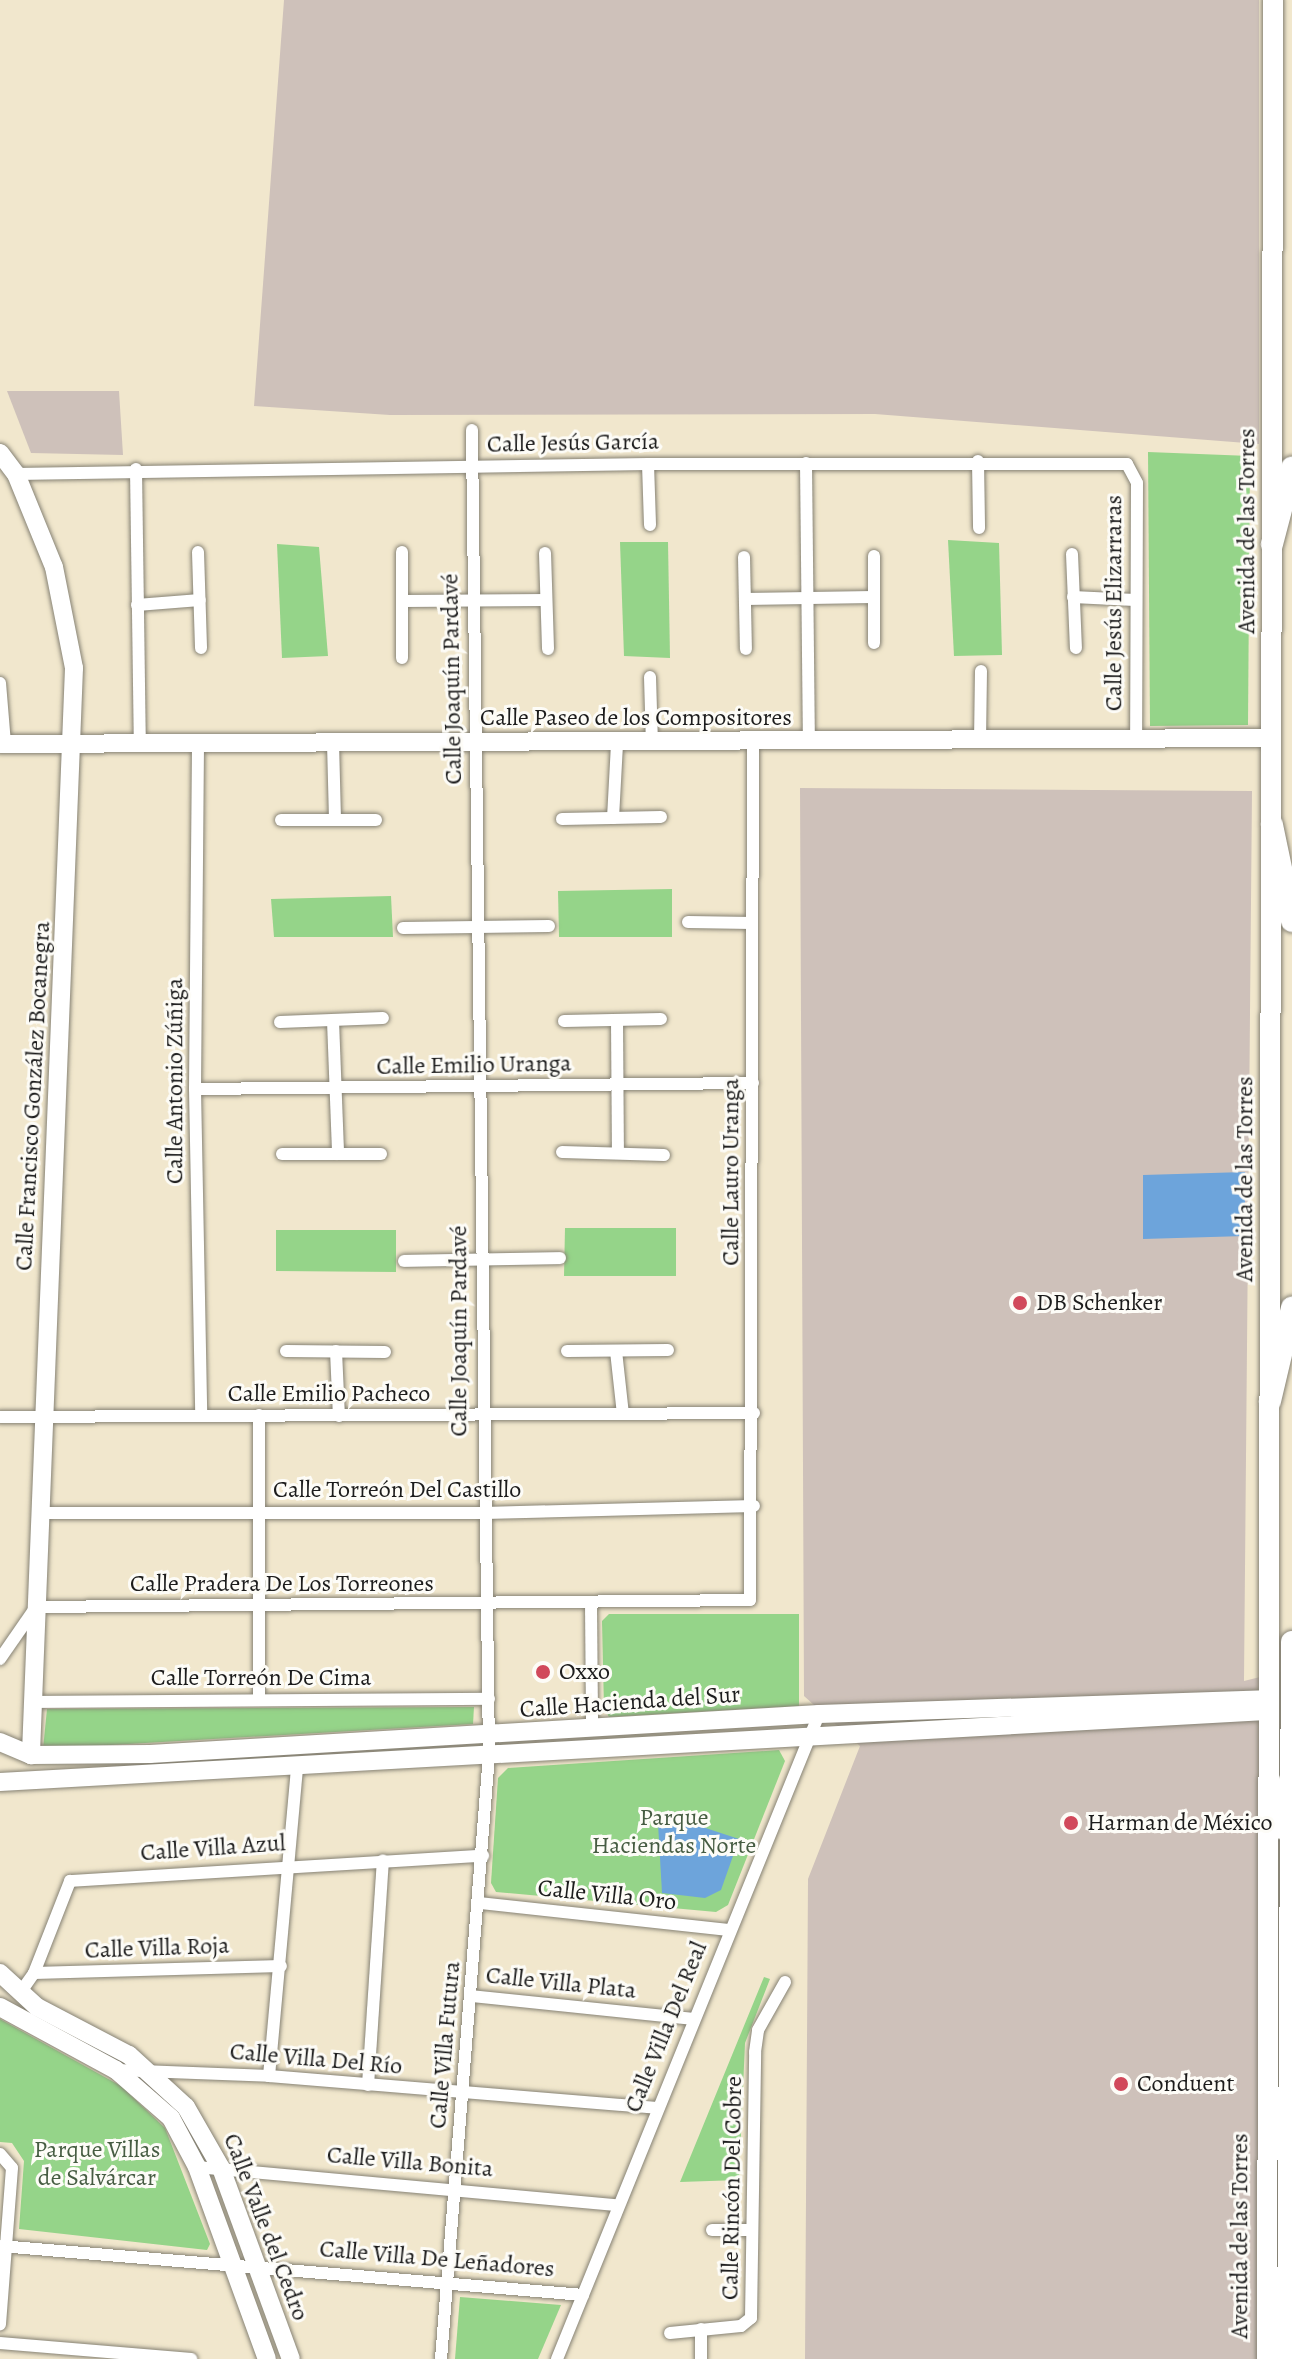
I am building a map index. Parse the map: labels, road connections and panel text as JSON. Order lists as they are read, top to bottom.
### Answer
{
  "streets": {
    "highway": ["Avenida de las Torres"],
    "street": [
      "Calle Jesús García",
      "Calle Jesús Elizarraras",
      "Calle Joaquín Pardavé",
      "Calle Paseo de los Compositores",
      "Calle Emilio Uranga",
      "Calle Antonio Zúñiga",
      "Calle Francisco González Bocanegra",
      "Calle Lauro Uranga",
      "Calle Emilio Pacheco",
      "Calle Torreón Del Castillo",
      "Calle Pradera De Los Torreones",
      "Calle Torreón De Cima",
      "Calle Hacienda del Sur",
      "Calle Villa Azul",
      "Calle Villa Oro",
      "Calle Villa Roja",
      "Calle Villa Plata",
      "Calle Villa Del Real",
      "Calle Villa Futura",
      "Calle Villa Del Río",
      "Calle Villa Bonita",
      "Calle Rincón Del Cobre",
      "Calle Valle del Cedro",
      "Calle Villa De Leñadores"
    ]
  },
  "crossings": [
    ["Calle Jesús García", "Calle Jesús Elizarraras"],
    ["Calle Jesús García", "Calle Joaquín Pardavé"],
    ["Calle Jesús García", "Calle Francisco González Bocanegra"],
    ["Avenida de las Torres", "Calle Paseo de los Compositores"],
    ["Avenida de las Torres", "Calle Hacienda del Sur"],
    ["Calle Jesús Elizarraras", "Calle Paseo de los Compositores"],
    ["Calle Joaquín Pardavé", "Calle Paseo de los Compositores"],
    ["Calle Joaquín Pardavé", "Calle Emilio Uranga"],
    ["Calle Joaquín Pardavé", "Calle Emilio Pacheco"],
    ["Calle Joaquín Pardavé", "Calle Torreón Del Castillo"],
    ["Calle Joaquín Pardavé", "Calle Pradera De Los Torreones"],
    ["Calle Joaquín Pardavé", "Calle Torreón De Cima"],
    ["Calle Joaquín Pardavé", "Calle Hacienda del Sur"],
    ["Calle Joaquín Pardavé", "Calle Villa Futura"],
    ["Calle Paseo de los Compositores", "Calle Antonio Zúñiga"],
    ["Calle Paseo de los Compositores", "Calle Francisco González Bocanegra"],
    ["Calle Paseo de los Compositores", "Calle Lauro Uranga"],
    ["Calle Emilio Uranga", "Calle Antonio Zúñiga"],
    ["Calle Emilio Uranga", "Calle Lauro Uranga"],
    ["Calle Antonio Zúñiga", "Calle Emilio Pacheco"],
    ["Calle Francisco González Bocanegra", "Calle Emilio Pacheco"],
    ["Calle Francisco González Bocanegra", "Calle Torreón Del Castillo"],
    ["Calle Francisco González Bocanegra", "Calle Pradera De Los Torreones"],
    ["Calle Francisco González Bocanegra", "Calle Torreón De Cima"],
    ["Calle Francisco González Bocanegra", "Calle Hacienda del Sur"],
    ["Calle Lauro Uranga", "Calle Emilio Pacheco"],
    ["Calle Lauro Uranga", "Calle Torreón Del Castillo"],
    ["Calle Lauro Uranga", "Calle Pradera De Los Torreones"],
    ["Calle Hacienda del Sur", "Calle Villa Del Real"],
    ["Calle Hacienda del Sur", "Calle Villa Futura"],
    ["Calle Villa Azul", "Calle Villa Roja"],
    ["Calle Villa Azul", "Calle Villa Futura"],
    ["Calle Villa Azul", "Calle Valle del Cedro"],
    ["Calle Villa Oro", "Calle Villa Del Real"],
    ["Calle Villa Oro", "Calle Villa Futura"],
    ["Calle Villa Plata", "Calle Villa Del Real"],
    ["Calle Villa Plata", "Calle Villa Futura"],
    ["Calle Villa Del Real", "Calle Villa Del Río"],
    ["Calle Villa Del Real", "Calle Villa Bonita"],
    ["Calle Villa Del Real", "Calle Villa De Leñadores"],
    ["Calle Villa Futura", "Calle Villa Del Río"],
    ["Calle Villa Futura", "Calle Villa Bonita"],
    ["Calle Villa Futura", "Calle Villa De Leñadores"],
    ["Calle Villa Del Río", "Calle Valle del Cedro"],
    ["Calle Villa Bonita", "Calle Valle del Cedro"],
    ["Calle Valle del Cedro", "Calle Villa De Leñadores"]
  ],
  "parks": ["Parque Haciendas Norte", "Parque Villas de Salvárcar"],
  "places": [
    "DB Schenker",
    "Oxxo",
    "Harman de México",
    "Conduent"
  ]
}
